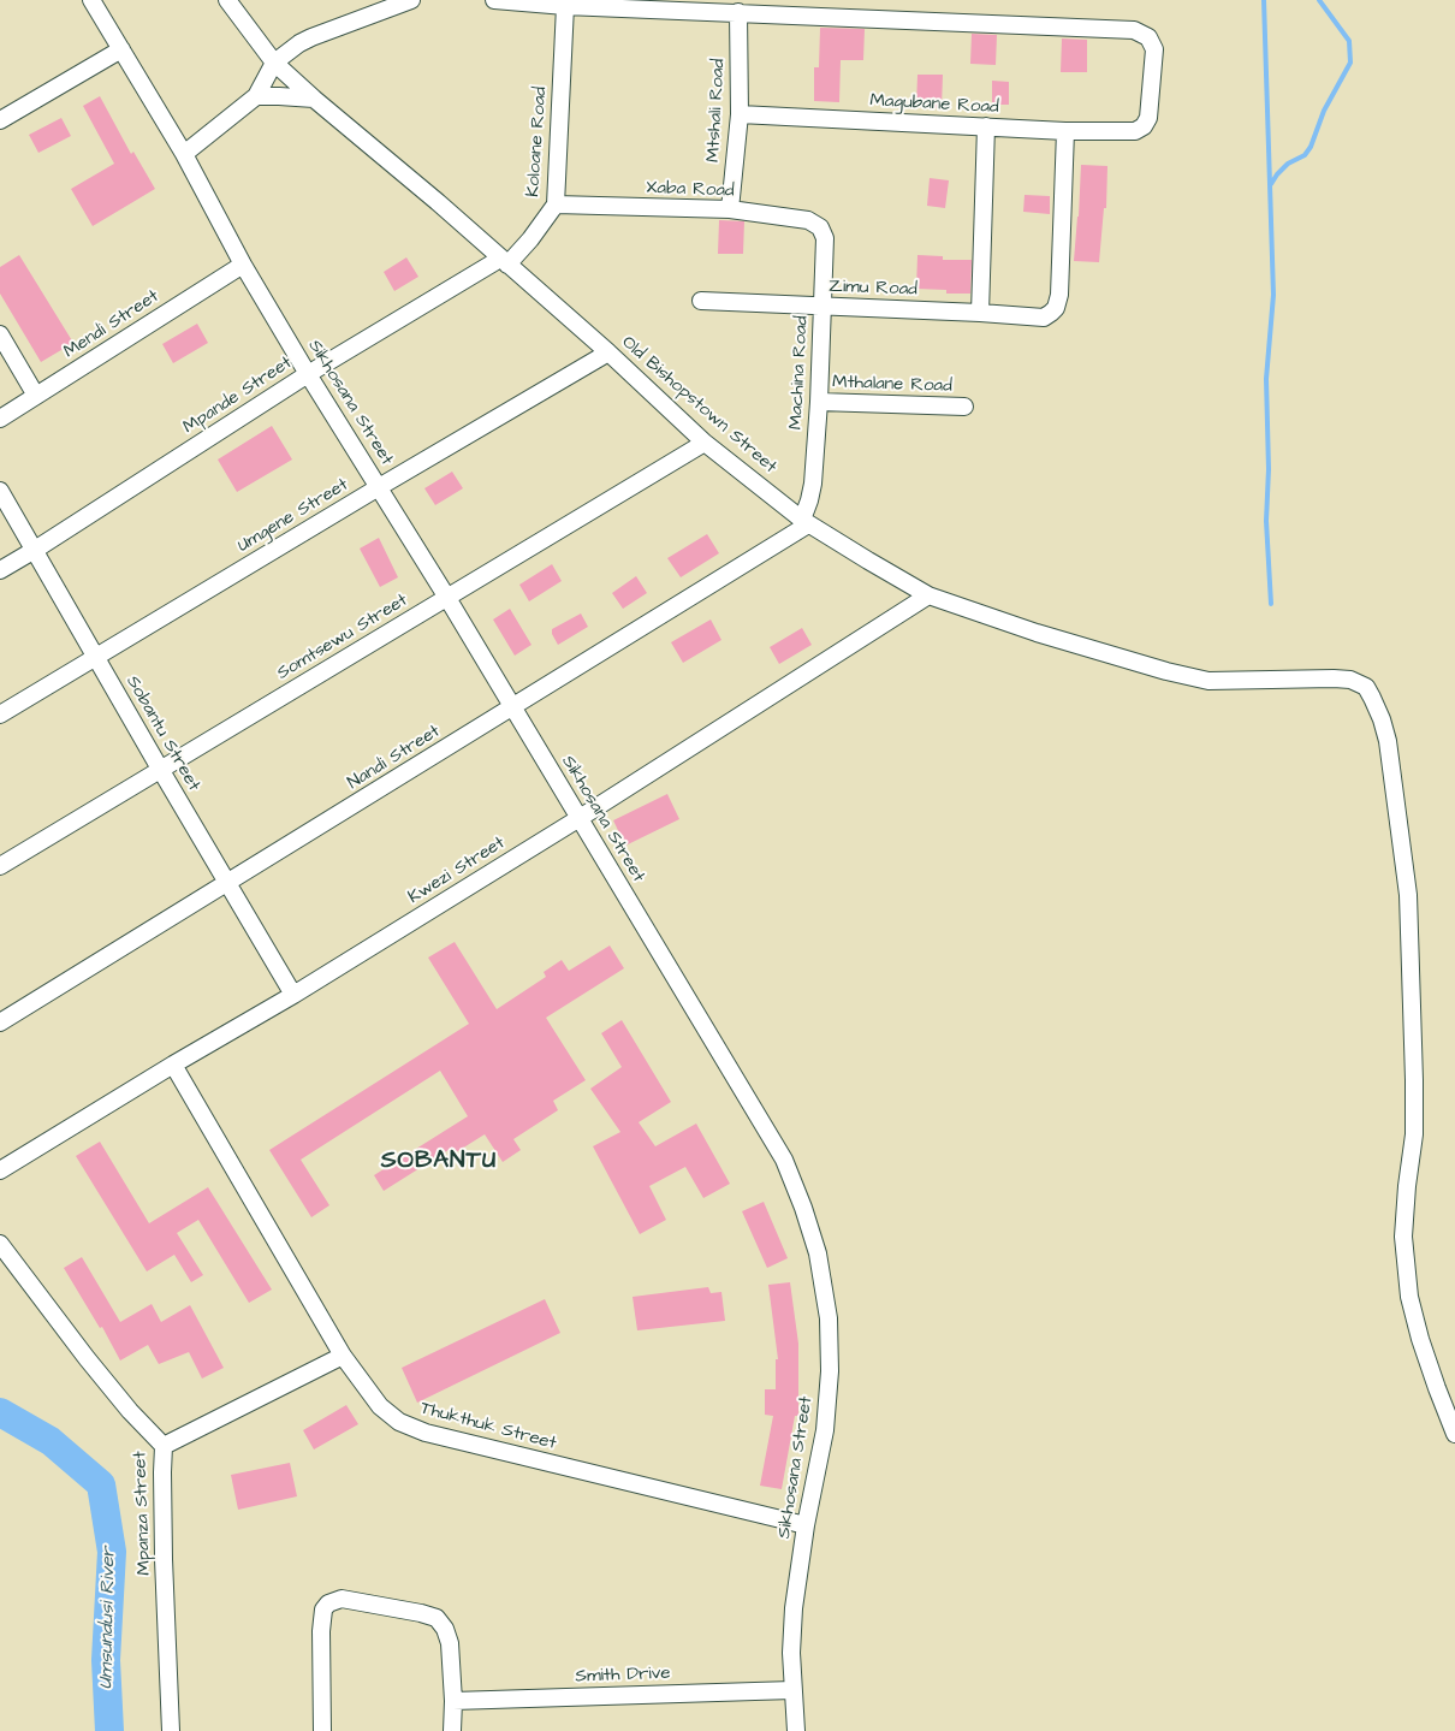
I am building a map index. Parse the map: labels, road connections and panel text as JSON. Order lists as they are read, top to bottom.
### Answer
{
  "streets": {
    "street": [
      "Magubane Road",
      "Mtshali Road",
      "Koloane Road",
      "Xaba Road",
      "Zimu Road",
      "Mendi Street",
      "Machina Road",
      "Mthalane Road",
      "Mpande Street",
      "Sikhosana Street",
      "Old Bishopstown Street",
      "Umgene Street",
      "Somtsewu Street",
      "Sobantu Street",
      "Nandi Street",
      "Kwezi Street",
      "Thukthuk Street",
      "Mpanza Street",
      "Smith Drive"
    ]
  },
  "crossings": [
    ["Magubane Road", "Mtshali Road"],
    ["Magubane Road", "Zimu Road"],
    ["Mtshali Road", "Xaba Road"],
    ["Koloane Road", "Xaba Road"],
    ["Koloane Road", "Mpande Street"],
    ["Koloane Road", "Old Bishopstown Street"],
    ["Xaba Road", "Machina Road"],
    ["Zimu Road", "Machina Road"],
    ["Mendi Street", "Sikhosana Street"],
    ["Machina Road", "Mthalane Road"],
    ["Machina Road", "Old Bishopstown Street"],
    ["Machina Road", "Nandi Street"],
    ["Mpande Street", "Sikhosana Street"],
    ["Mpande Street", "Old Bishopstown Street"],
    ["Mpande Street", "Sobantu Street"],
    ["Sikhosana Street", "Umgene Street"],
    ["Sikhosana Street", "Somtsewu Street"],
    ["Sikhosana Street", "Nandi Street"],
    ["Sikhosana Street", "Kwezi Street"],
    ["Sikhosana Street", "Thukthuk Street"],
    ["Sikhosana Street", "Smith Drive"],
    ["Old Bishopstown Street", "Umgene Street"],
    ["Old Bishopstown Street", "Somtsewu Street"],
    ["Old Bishopstown Street", "Nandi Street"],
    ["Old Bishopstown Street", "Kwezi Street"],
    ["Umgene Street", "Sobantu Street"],
    ["Somtsewu Street", "Sobantu Street"],
    ["Sobantu Street", "Nandi Street"],
    ["Sobantu Street", "Kwezi Street"],
    ["Kwezi Street", "Thukthuk Street"]
  ],
  "districts": ["SOBANTU"],
  "water": ["Umsundusi River"]
}
